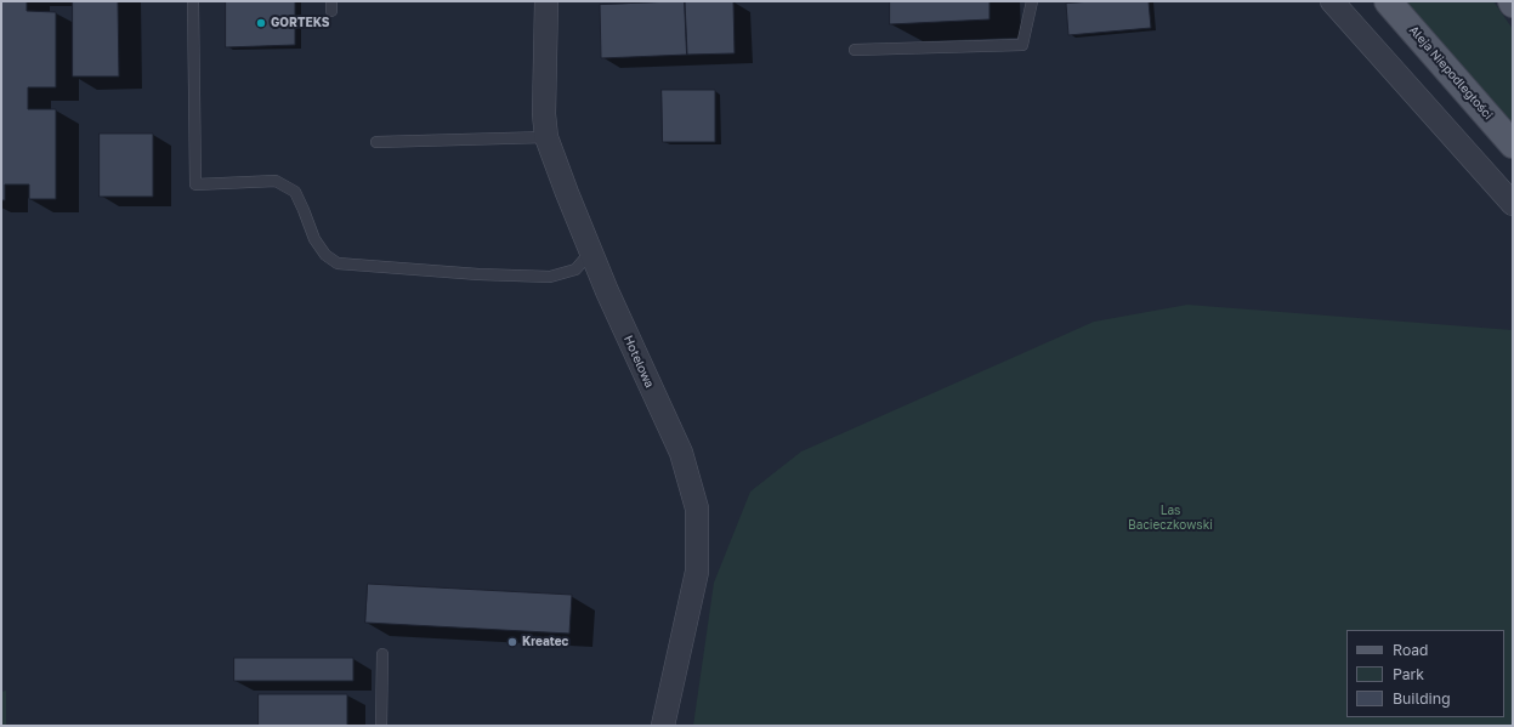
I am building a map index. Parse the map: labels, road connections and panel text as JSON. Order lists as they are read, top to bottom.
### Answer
{
  "streets": {
    "main road": ["Aleja Niepodległości"],
    "street": ["Hotelowa"]
  },
  "parks": ["Las Bacieczkowski"],
  "places": ["GORTEKS", "Kreatec"],
  "legend": ["Road", "Park", "Building"]
}
